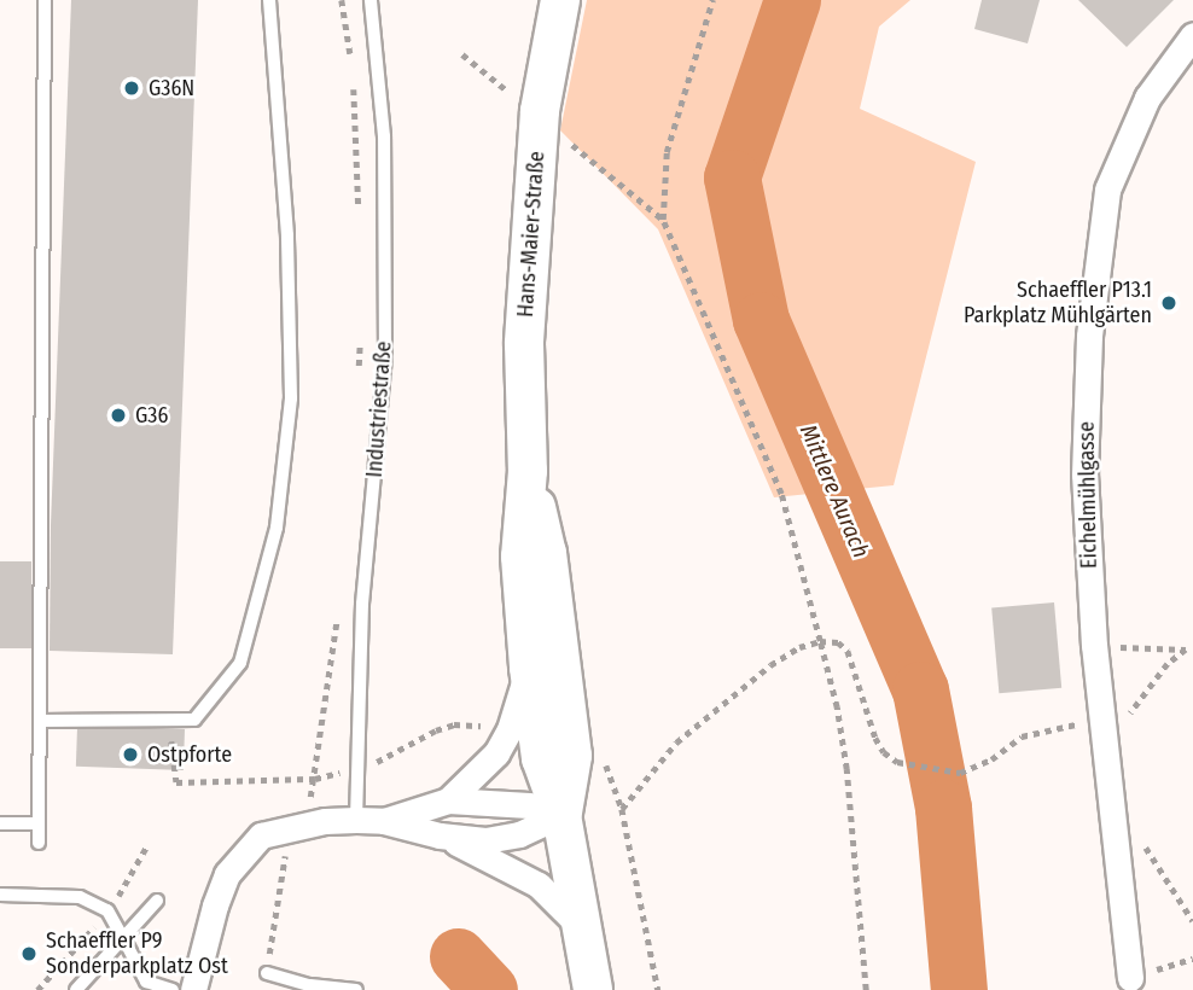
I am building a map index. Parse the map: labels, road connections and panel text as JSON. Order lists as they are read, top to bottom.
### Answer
{
  "streets": {
    "street": ["Hans-Maier-Straße", "Eichelmühlgasse"],
    "lane": ["Industriestraße"]
  },
  "water": ["Mittlere Aurach"],
  "places": [
    "G36N",
    "Schaeffler P13.1 Parkplatz Mühlgärten",
    "G36",
    "Ostpforte",
    "Schaeffler P9 Sonderparkplatz Ost"
  ]
}
